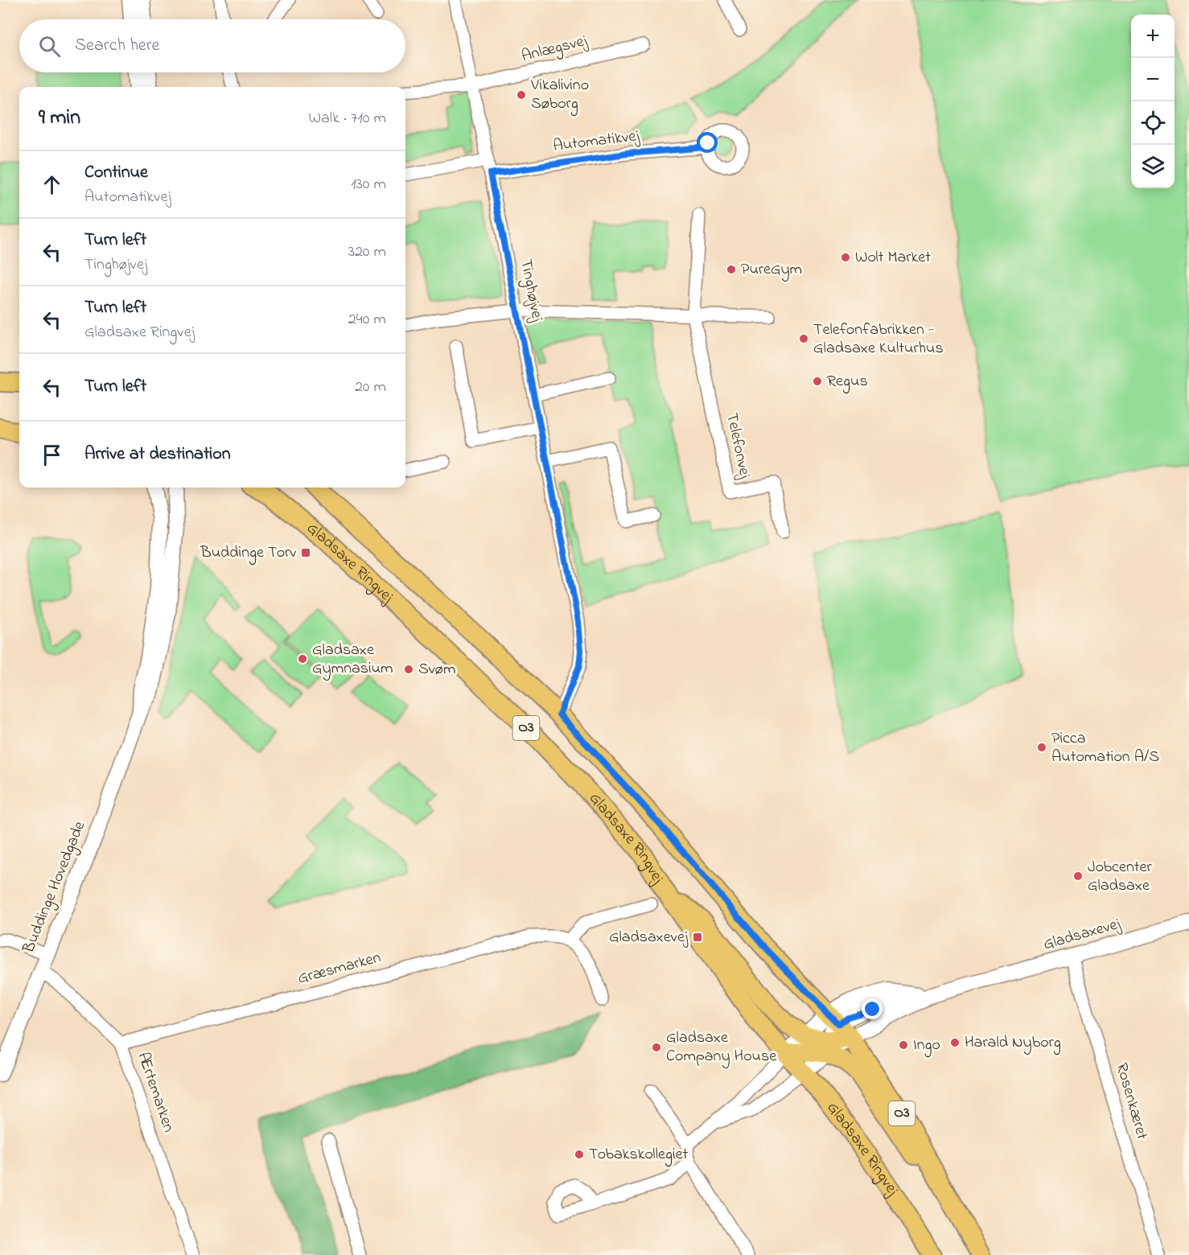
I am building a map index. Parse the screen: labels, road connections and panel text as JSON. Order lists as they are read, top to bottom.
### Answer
{
  "streets": {
    "main road": ["Gladsaxe Ringvej", "O3"],
    "street": [
      "Anlægsvej",
      "Automatikvej",
      "Tinghøjvej",
      "Telefonvej",
      "Buddinge Hovedgade",
      "Gladsaxevej",
      "Græsmarken",
      "Ærtemarken",
      "Rosenkæret"
    ]
  },
  "crossings": [
    ["Anlægsvej", "Tinghøjvej"],
    ["Automatikvej", "Tinghøjvej"],
    ["Tinghøjvej", "Gladsaxe Ringvej"],
    ["Gladsaxe Ringvej", "Gladsaxevej"],
    ["Buddinge Hovedgade", "Ærtemarken"],
    ["Gladsaxevej", "Rosenkæret"],
    ["Græsmarken", "Ærtemarken"]
  ],
  "places": {
    "other": [
      "Vikalivino Søborg",
      "Wolt Market",
      "PureGym",
      "Telefonfabrikken - Gladsaxe Kulturhus",
      "Regus",
      "Gladsaxe Gymnasium",
      "Svøm",
      "Picca Automation A/S",
      "Jobcenter Gladsaxe",
      "Harald Nyborg",
      "Ingo",
      "Gladsaxe Company House",
      "Tobakskollegiet"
    ],
    "transit": ["Buddinge Torv", "Gladsaxevej"]
  },
  "page": {
    "map_buttons": ["+", "−"],
    "search": "Search here",
    "heading": ["9 min", "Walk · 710 m"],
    "list": [
      ["Continue", "Automatikvej", "130 m"],
      ["Turn left", "Tinghøjvej", "320 m"],
      ["Turn left", "Gladsaxe Ringvej", "240 m"],
      ["Turn left", "20 m"],
      "Arrive at destination"
    ]
  }
}
